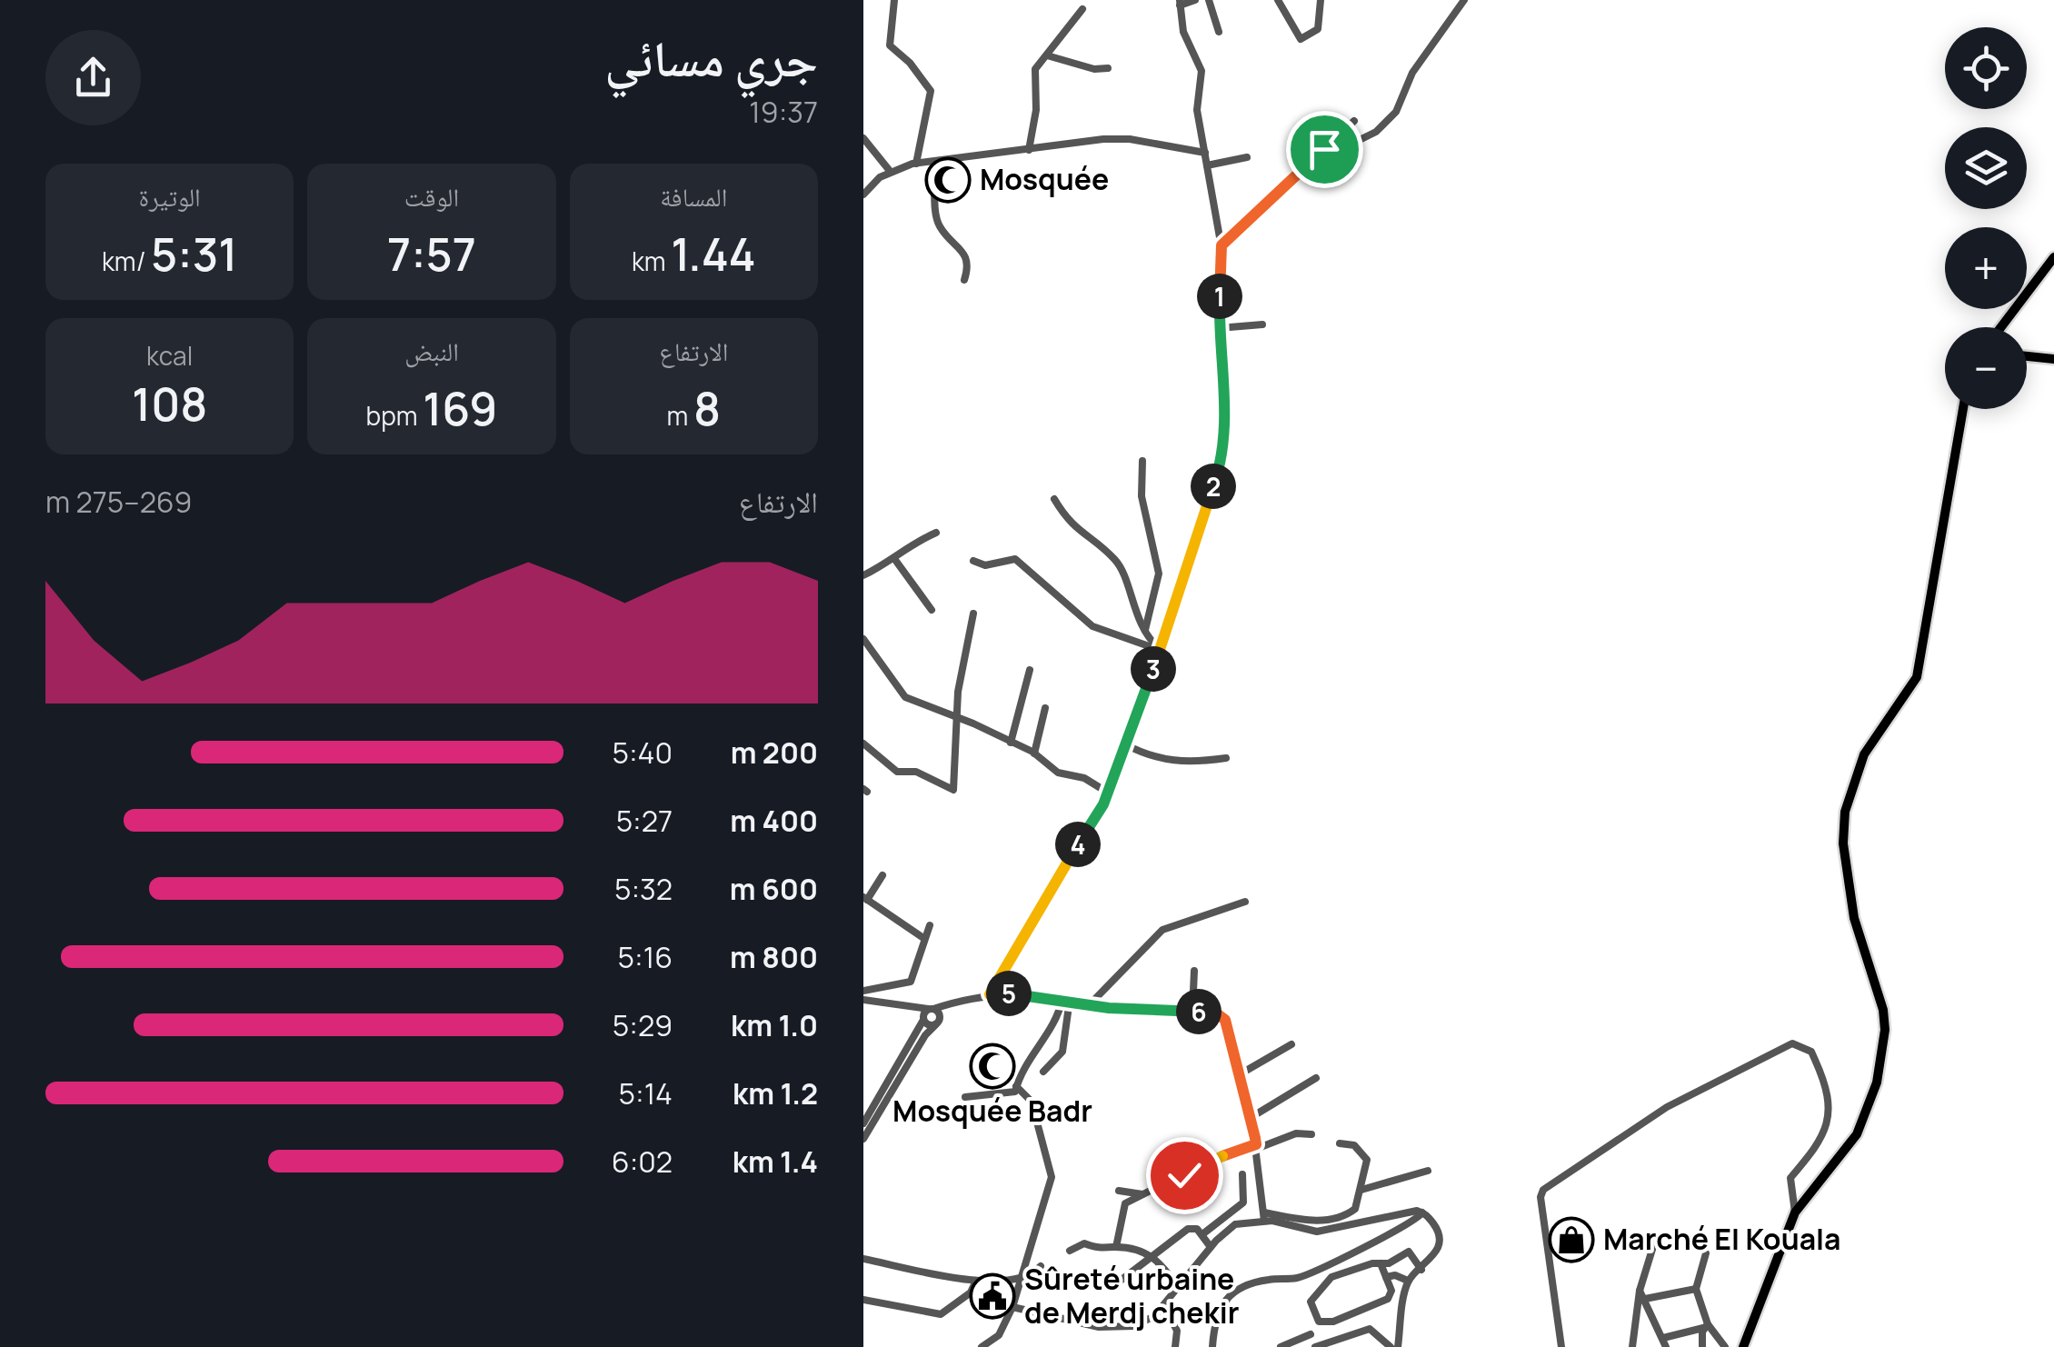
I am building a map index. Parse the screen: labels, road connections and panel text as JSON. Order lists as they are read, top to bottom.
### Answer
{
  "places": {
    "mosque": ["Mosquée", "Mosquée Badr"],
    "shop": ["Marché El Kouala"],
    "public building": ["Sûreté urbaine de Merdj chekir"]
  },
  "page": {
    "heading": ["جري مسائي", "19:37"],
    "map_buttons": ["+", "−"],
    "stats": [
      ["المسافة", "1.44 km"],
      ["الوقت", "7:57"],
      ["الوتيرة", "5:31 /km"],
      ["الارتفاع", "8 m"],
      ["النبض", "169 bpm"],
      ["kcal", "108"]
    ],
    "pins": [
      "1",
      "2",
      "3",
      "4",
      "5",
      "6"
    ],
    "chart": ["الارتفاع", "269–275 m"],
    "list": [
      {
        "name": "200 m",
        "note": "5:40"
      },
      {
        "name": "400 m",
        "note": "5:27"
      },
      {
        "name": "600 m",
        "note": "5:32"
      },
      {
        "name": "800 m",
        "note": "5:16"
      },
      {
        "name": "1.0 km",
        "note": "5:29"
      },
      {
        "name": "1.2 km",
        "note": "5:14"
      },
      {
        "name": "1.4 km",
        "note": "6:02"
      }
    ]
  }
}
